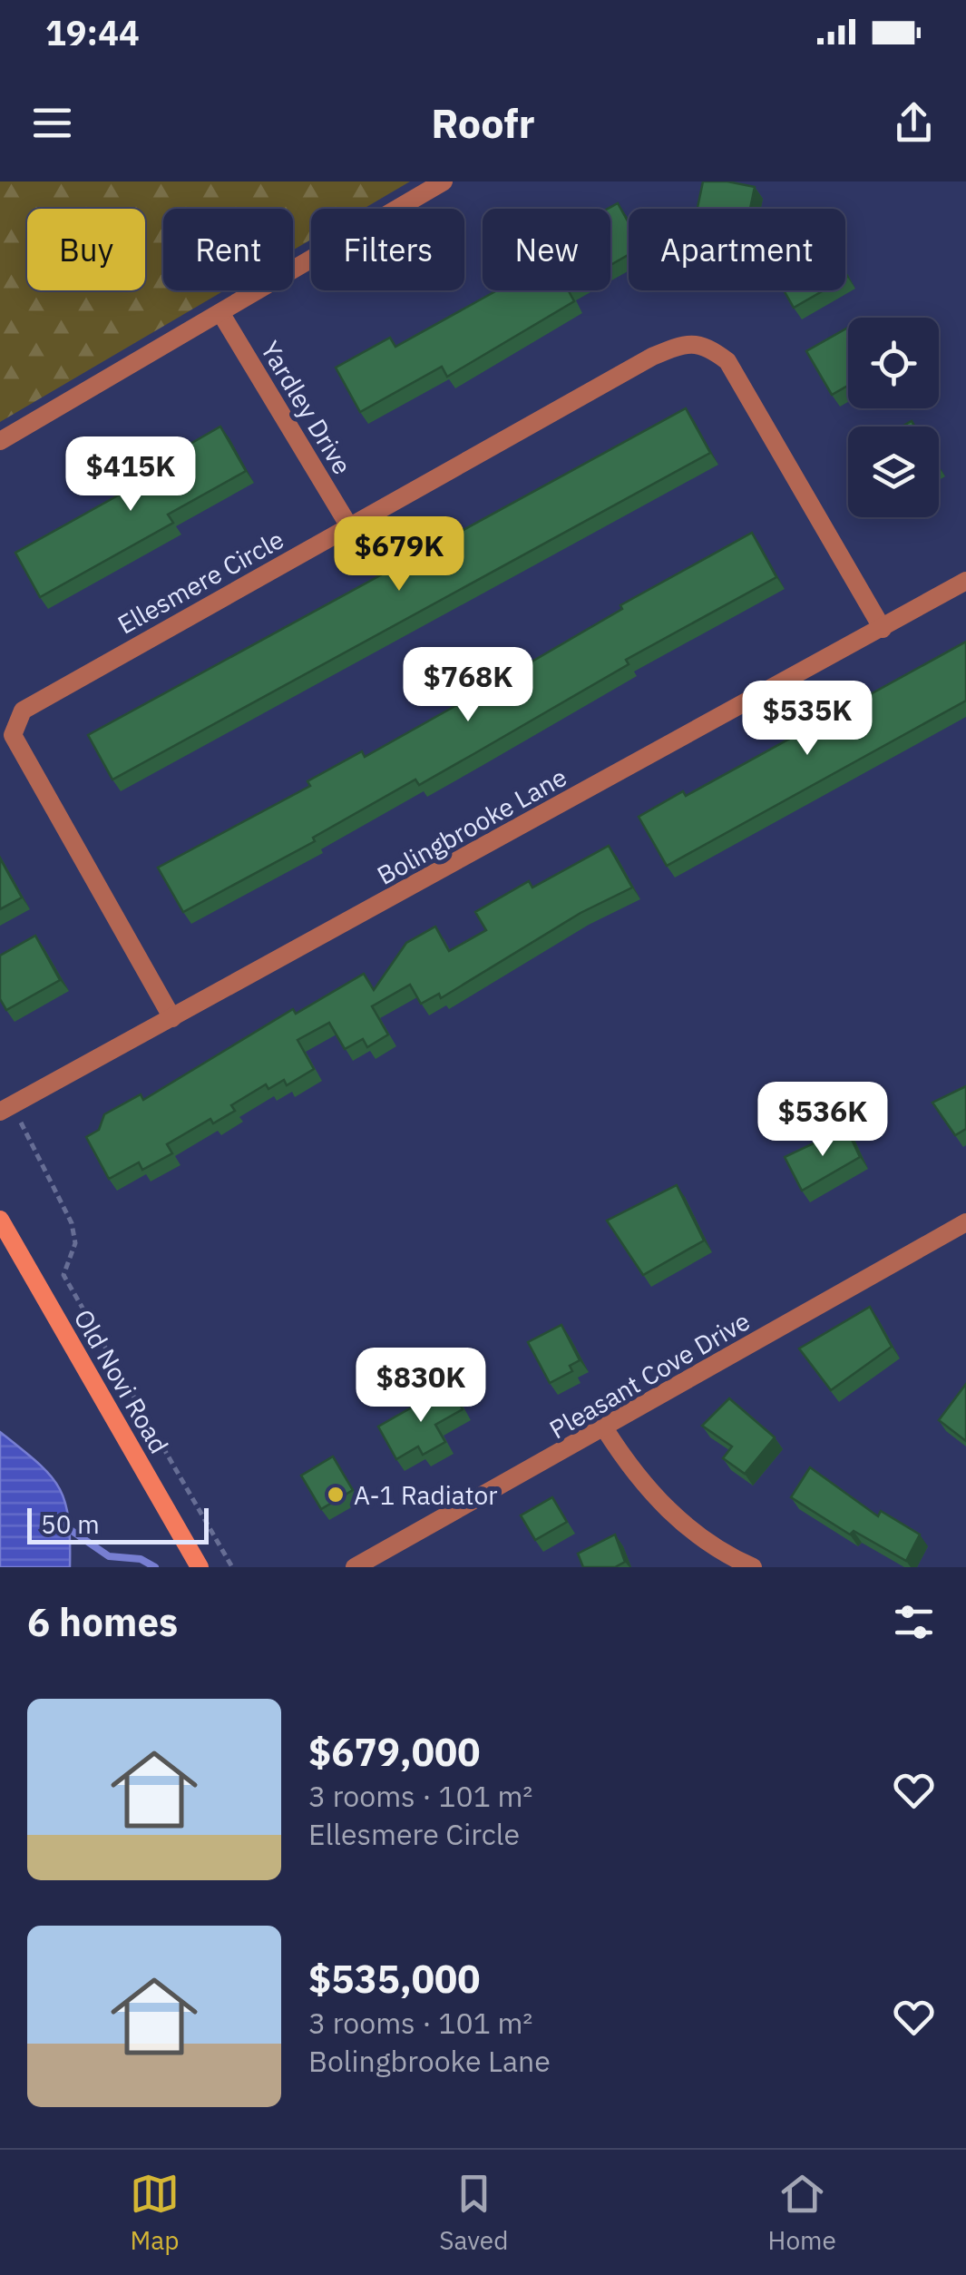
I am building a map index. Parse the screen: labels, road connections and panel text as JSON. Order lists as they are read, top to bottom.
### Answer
{
  "streets": {
    "street": [
      "Yardley Drive",
      "Ellesmere Circle",
      "Bolingbrooke Lane",
      "Pleasant Cove Drive",
      "Old Novi Road"
    ]
  },
  "crossings": [
    ["Yardley Drive", "Ellesmere Circle"],
    ["Ellesmere Circle", "Bolingbrooke Lane"]
  ],
  "places": ["A-1 Radiator"],
  "scale_bar": "50 m",
  "page": {
    "status": "19:44",
    "header": "Roofr",
    "chip": [
      "Buy",
      "Rent",
      "Filters",
      "New",
      "Apartment"
    ],
    "price": [
      "$415K",
      "$679K",
      "$768K",
      "$535K",
      "$536K",
      "$830K"
    ],
    "scale": "50 m",
    "heading": "6 homes",
    "list": [
      {
        "name": "$679,000",
        "note": "3 rooms · 101 m² · Ellesmere Circle"
      },
      {
        "name": "$535,000",
        "note": "3 rooms · 101 m² · Bolingbrooke Lane"
      }
    ],
    "tabs": ["Map", "Saved", "Home"]
  }
}
